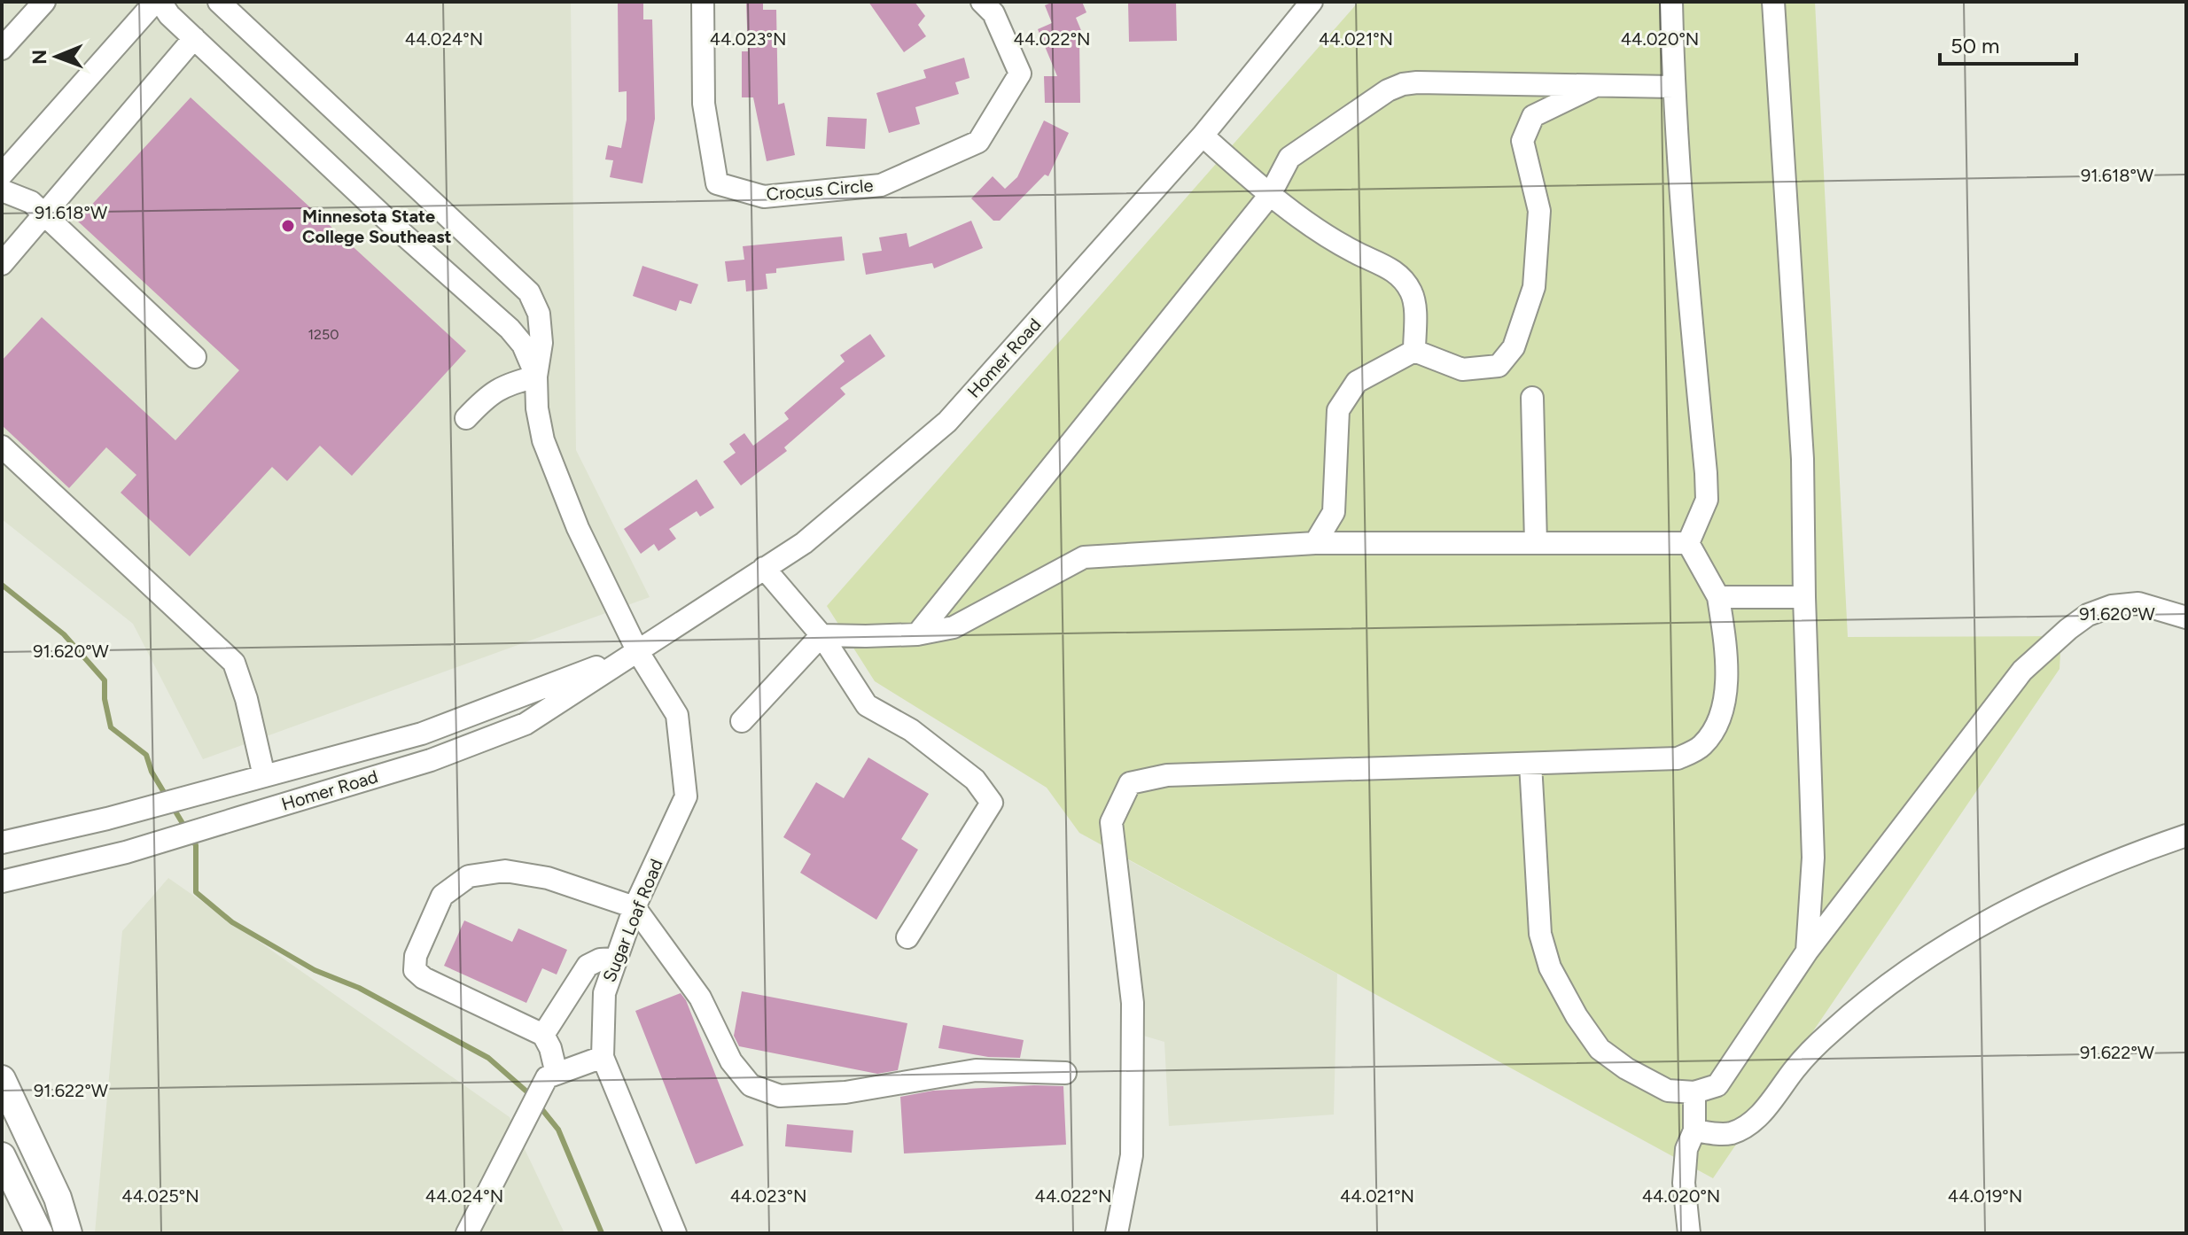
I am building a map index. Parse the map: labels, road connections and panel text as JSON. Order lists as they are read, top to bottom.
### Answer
{
  "streets": {
    "street": ["Crocus Circle", "Homer Road", "Sugar Loaf Road"]
  },
  "crossings": [
    ["Homer Road", "Sugar Loaf Road"]
  ],
  "places": ["Minnesota State College Southeast"],
  "house_numbers": ["1250"],
  "scale_bar": "50 m",
  "north": "left",
  "coordinates": [
    "44.024°N",
    "44.023°N",
    "44.022°N",
    "44.021°N",
    "44.020°N",
    "91.618°W",
    "91.620°W",
    "91.622°W",
    "44.025°N",
    "44.019°N"
  ]
}
